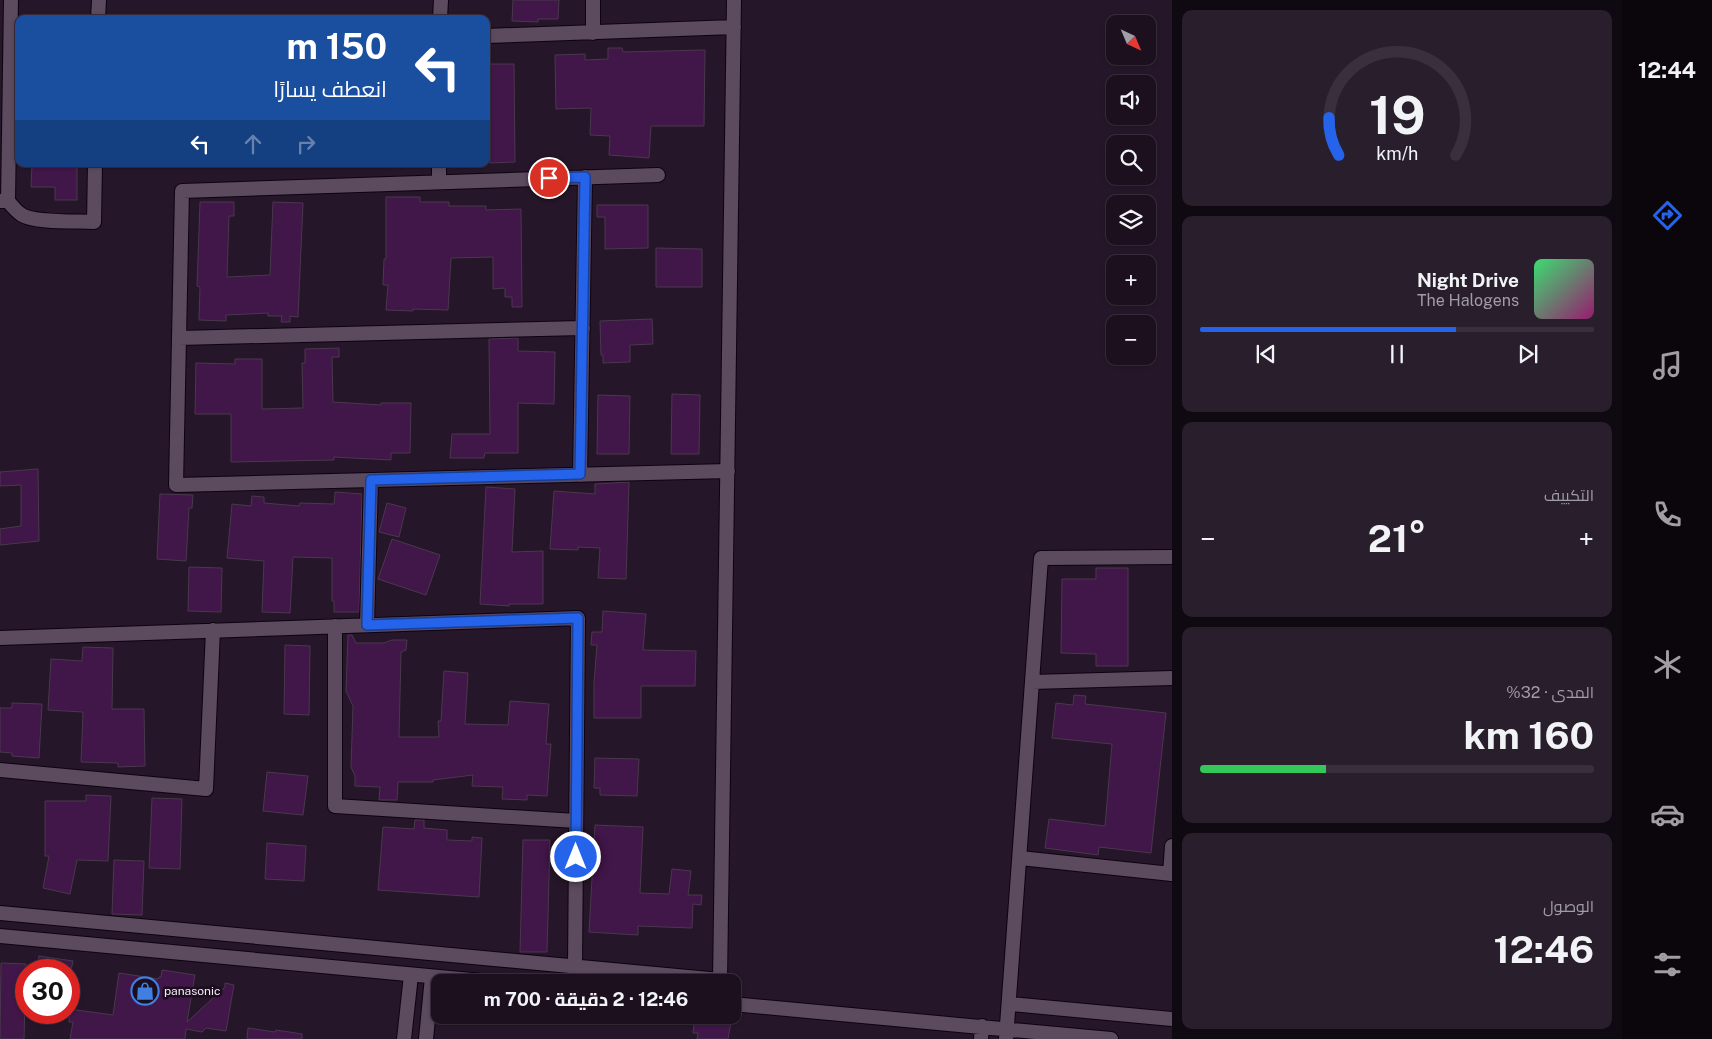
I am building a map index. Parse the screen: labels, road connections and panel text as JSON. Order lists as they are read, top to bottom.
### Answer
{
  "places": {
    "shop": ["panasonic"]
  },
  "north": "bottom right",
  "page": {
    "tabs": "12:44",
    "map_buttons": ["+", "−"],
    "turn": ["150 m", "انعطف يسارًا"],
    "song": ["Night Drive", "The Halogens"],
    "tile": [
      "التكييف",
      ["المدى · 32%", "160 km"],
      ["الوصول", "12:46"]
    ],
    "heat": ["−", "21°", "+"],
    "limit": "30",
    "trip": "12:46 · 2 دقيقة · 700 m",
    "gauge": ["19", "km/h"]
  }
}
